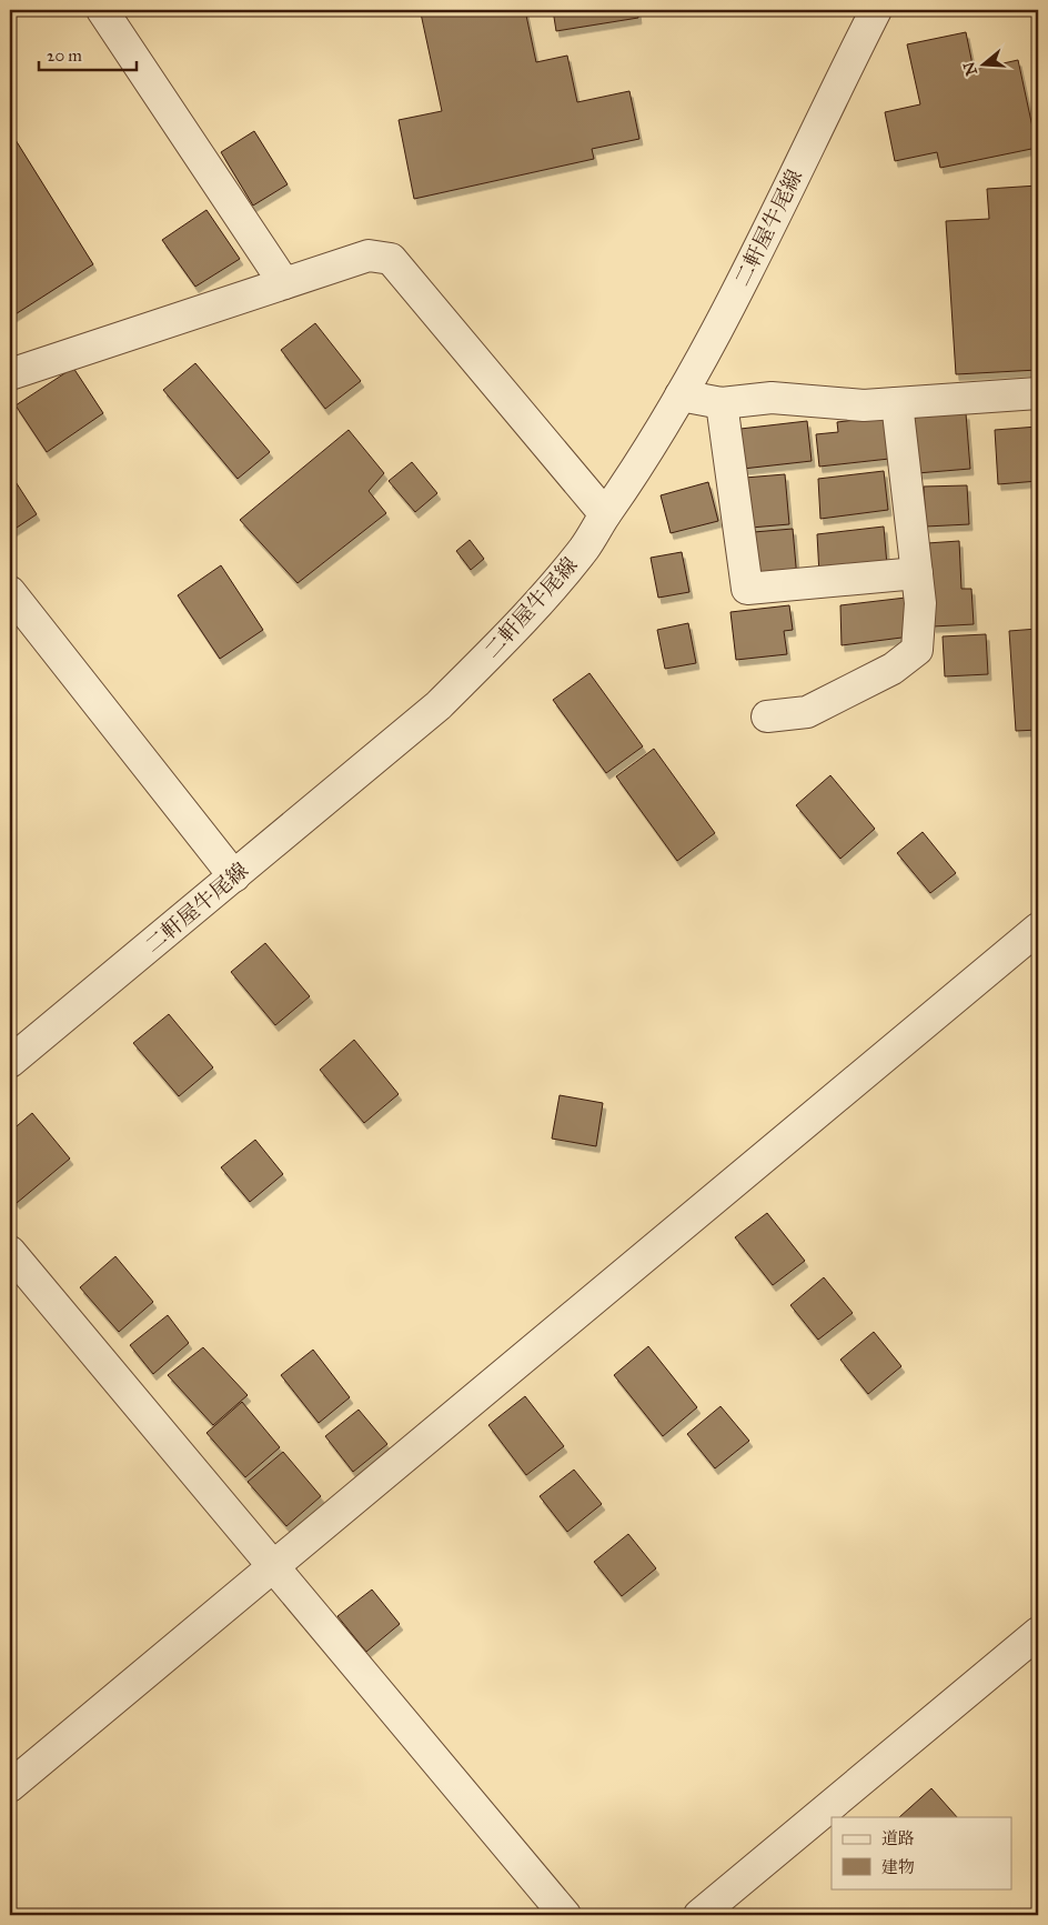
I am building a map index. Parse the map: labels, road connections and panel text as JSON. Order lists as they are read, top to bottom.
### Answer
{
  "streets": {
    "street": ["二軒屋牛尾線"]
  },
  "legend": ["道路", "建物"],
  "scale_bar": "20 m",
  "north": "left"
}
